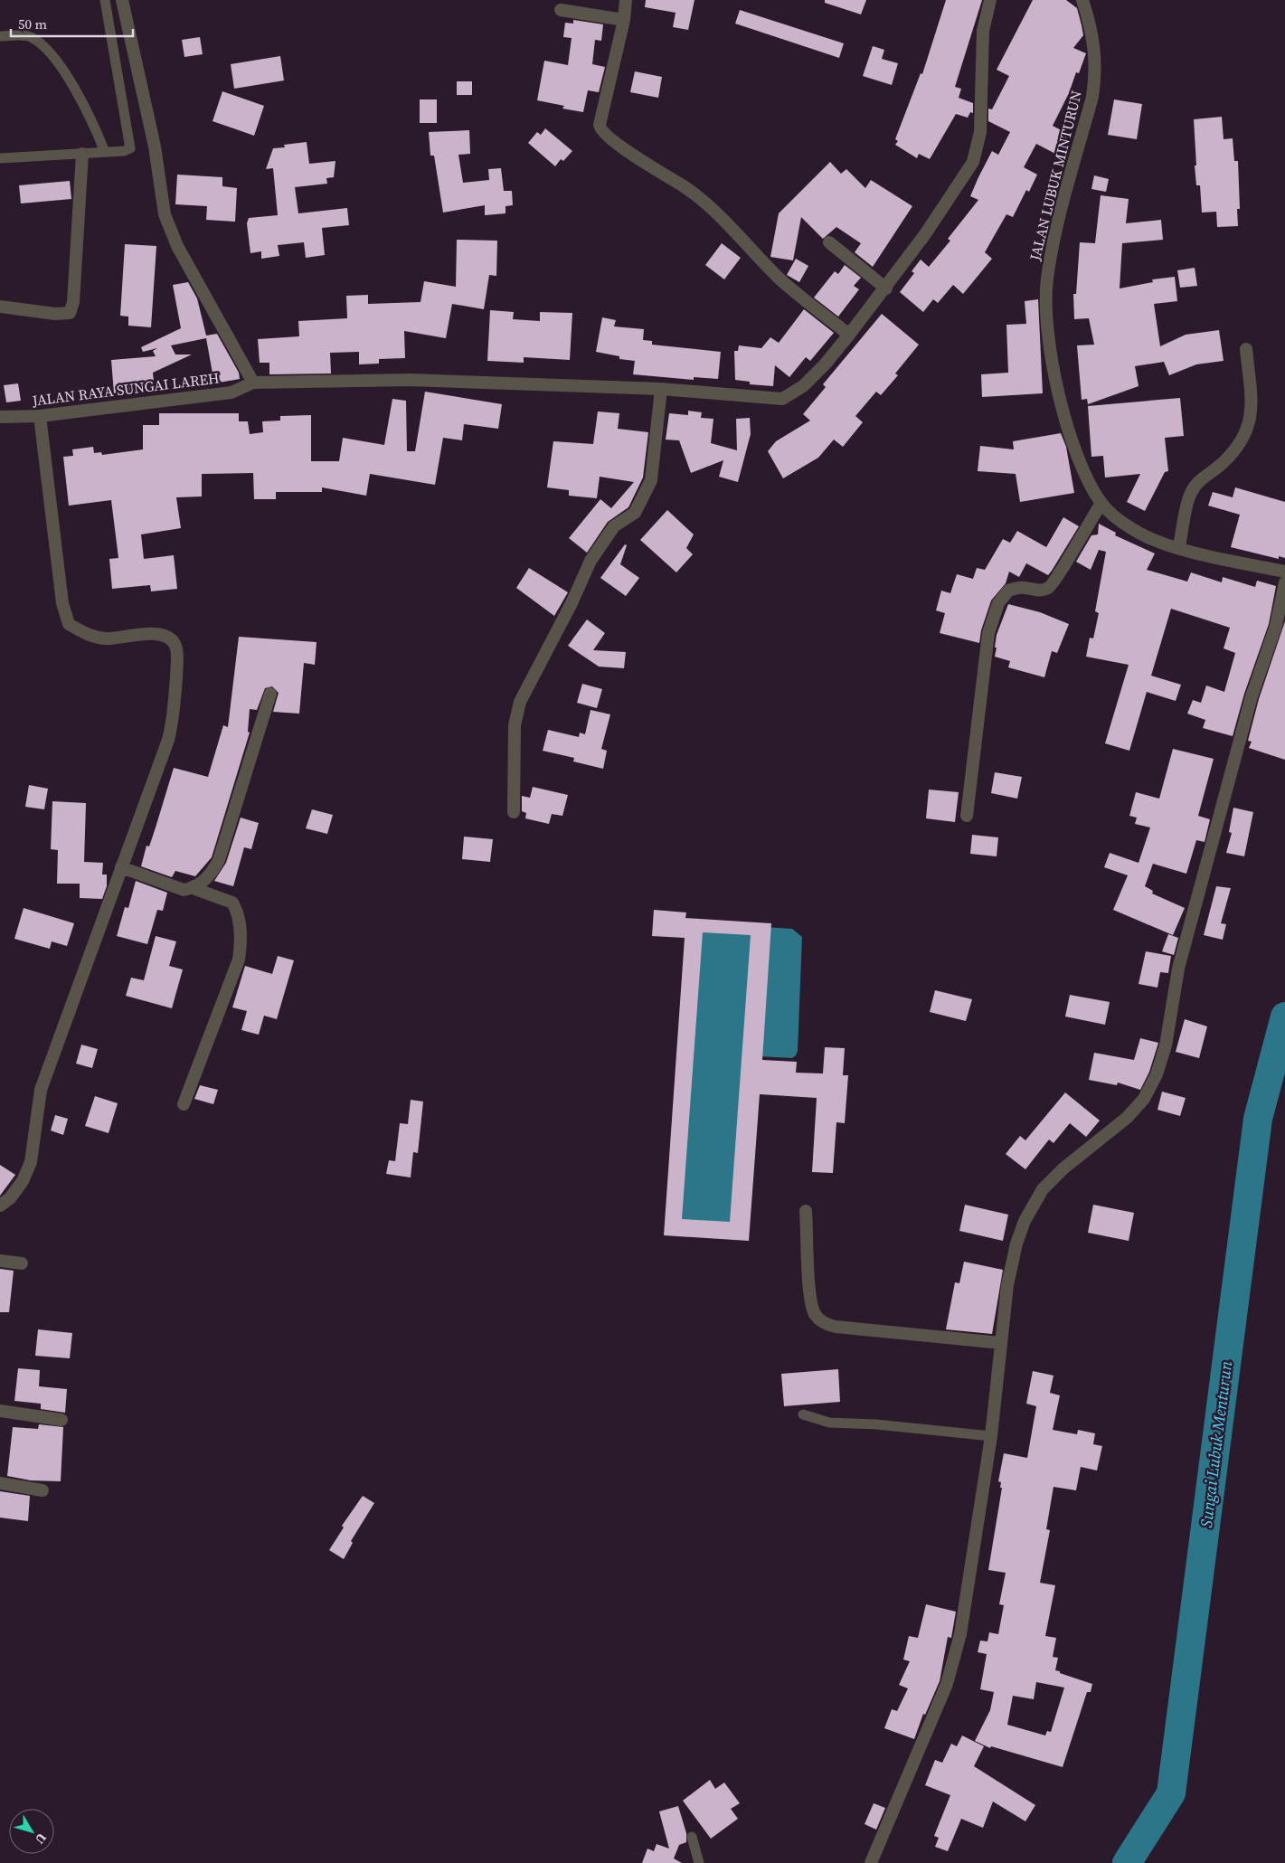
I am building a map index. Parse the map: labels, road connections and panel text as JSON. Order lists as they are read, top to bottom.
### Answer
{
  "streets": {
    "street": ["JALAN LUBUK MINTURUN", "JALAN RAYA SUNGAI LAREH"]
  },
  "water": ["Sungai Lubuk Menturun"],
  "scale_bar": "50 m",
  "north": "bottom right"
}
